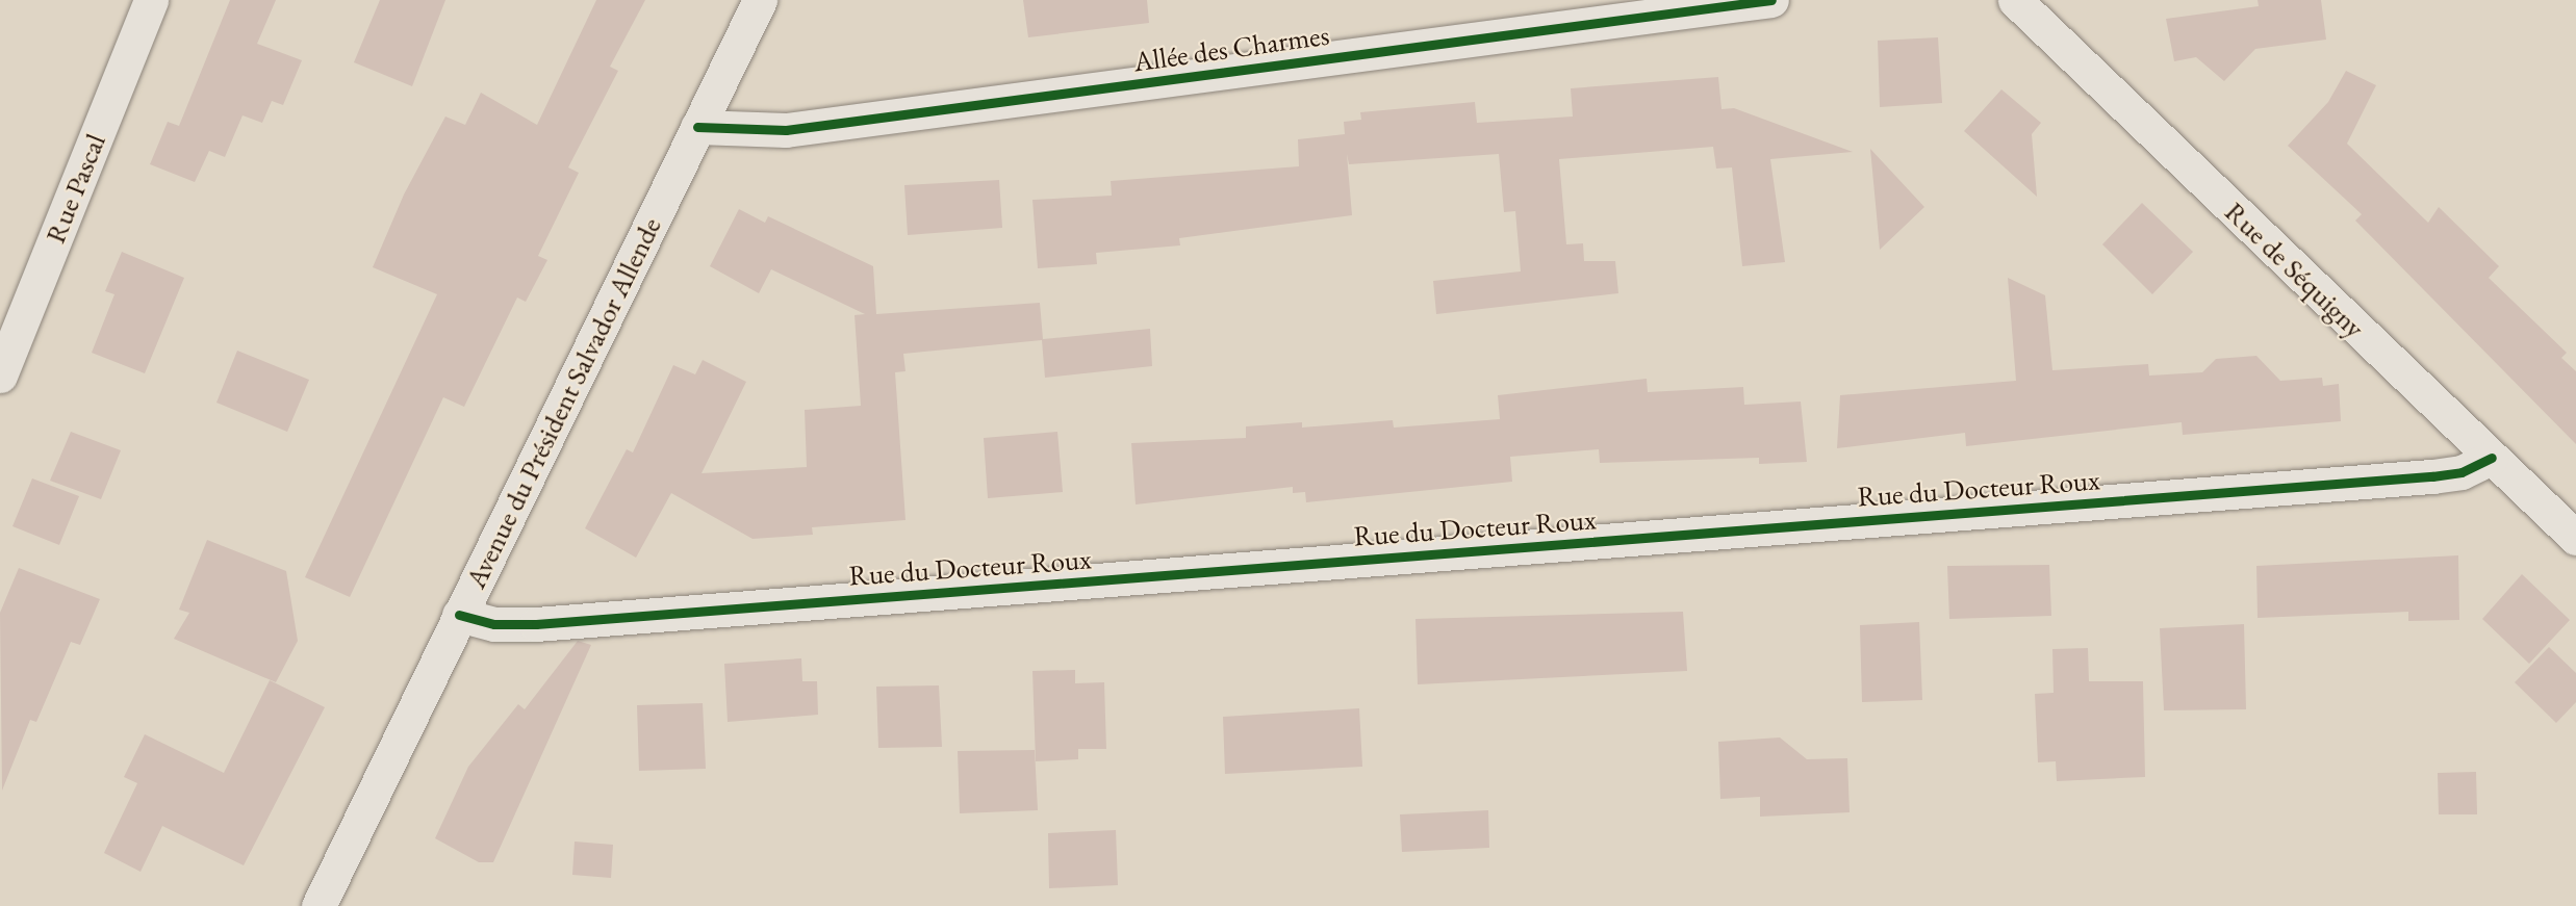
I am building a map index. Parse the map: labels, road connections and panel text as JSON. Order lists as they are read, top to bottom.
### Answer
{
  "streets": {
    "street": [
      "Allée des Charmes",
      "Rue Pascal",
      "Rue de Séquigny",
      "Avenue du Président Salvador Allende",
      "Rue du Docteur Roux"
    ]
  },
  "crossings": [
    ["Allée des Charmes", "Avenue du Président Salvador Allende"],
    ["Rue de Séquigny", "Rue du Docteur Roux"],
    ["Avenue du Président Salvador Allende", "Rue du Docteur Roux"]
  ]
}
